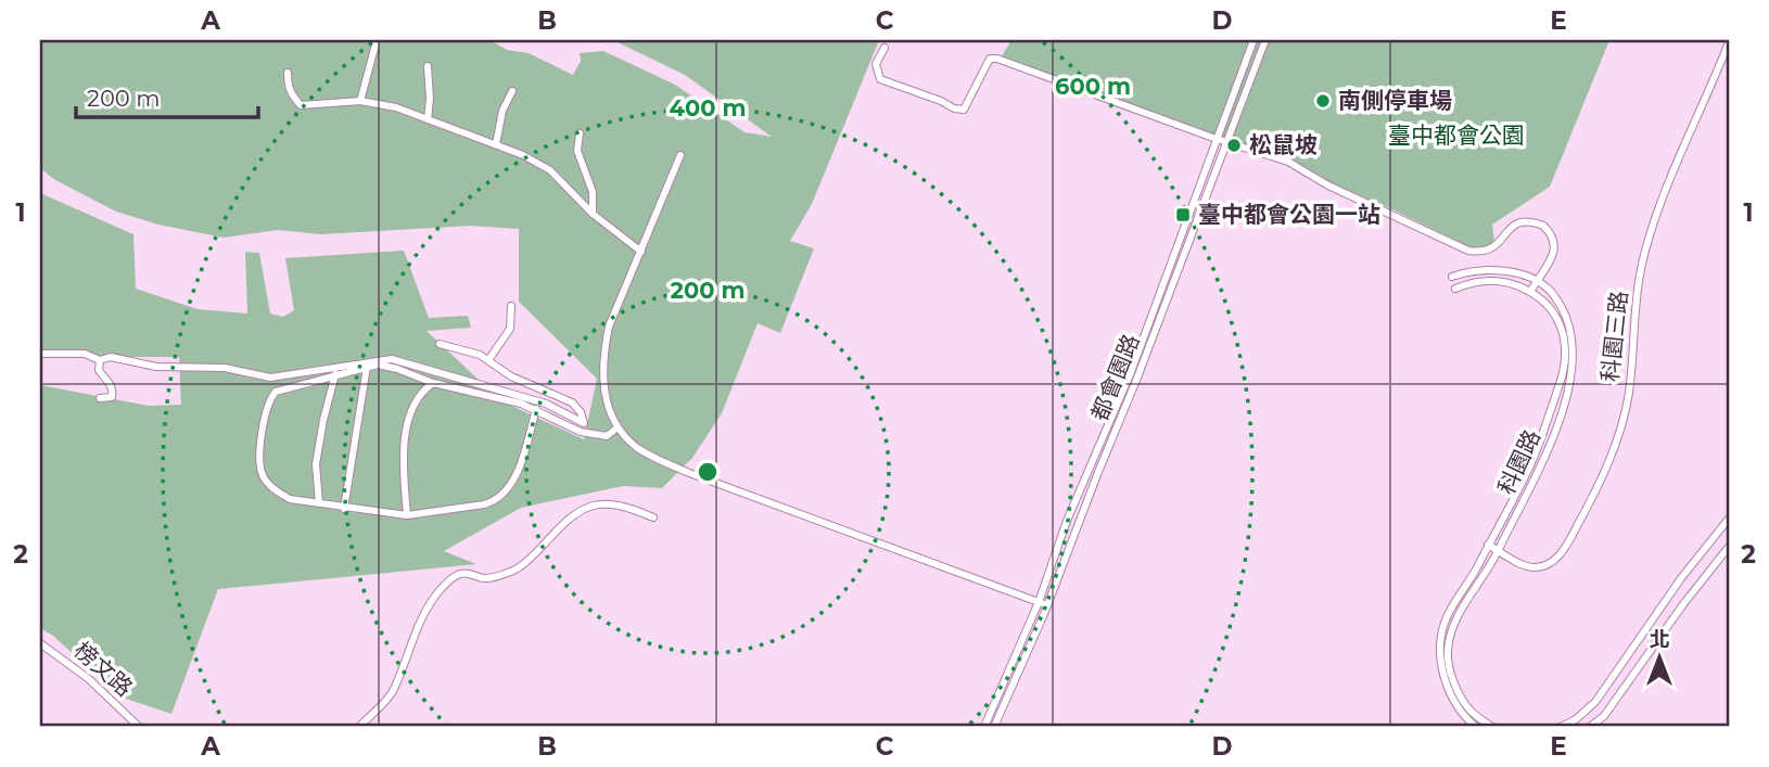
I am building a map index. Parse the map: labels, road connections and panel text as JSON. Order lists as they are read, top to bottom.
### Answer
{
  "streets": {
    "street": [
      "科園三路",
      "都會園路",
      "科園路",
      "榜文路"
    ]
  },
  "crossings": [
    ["科園三路", "科園路"]
  ],
  "parks": ["臺中都會公園"],
  "places": {
    "other": ["南側停車場", "松鼠坡"],
    "transit": ["臺中都會公園一站"]
  },
  "scale_bar": "200 m",
  "north": "top",
  "grid": {
    "columns": [
      "A",
      "B",
      "C",
      "D",
      "E"
    ],
    "rows": ["1", "2"]
  },
  "rings": ["600 m", "400 m", "200 m"]
}
